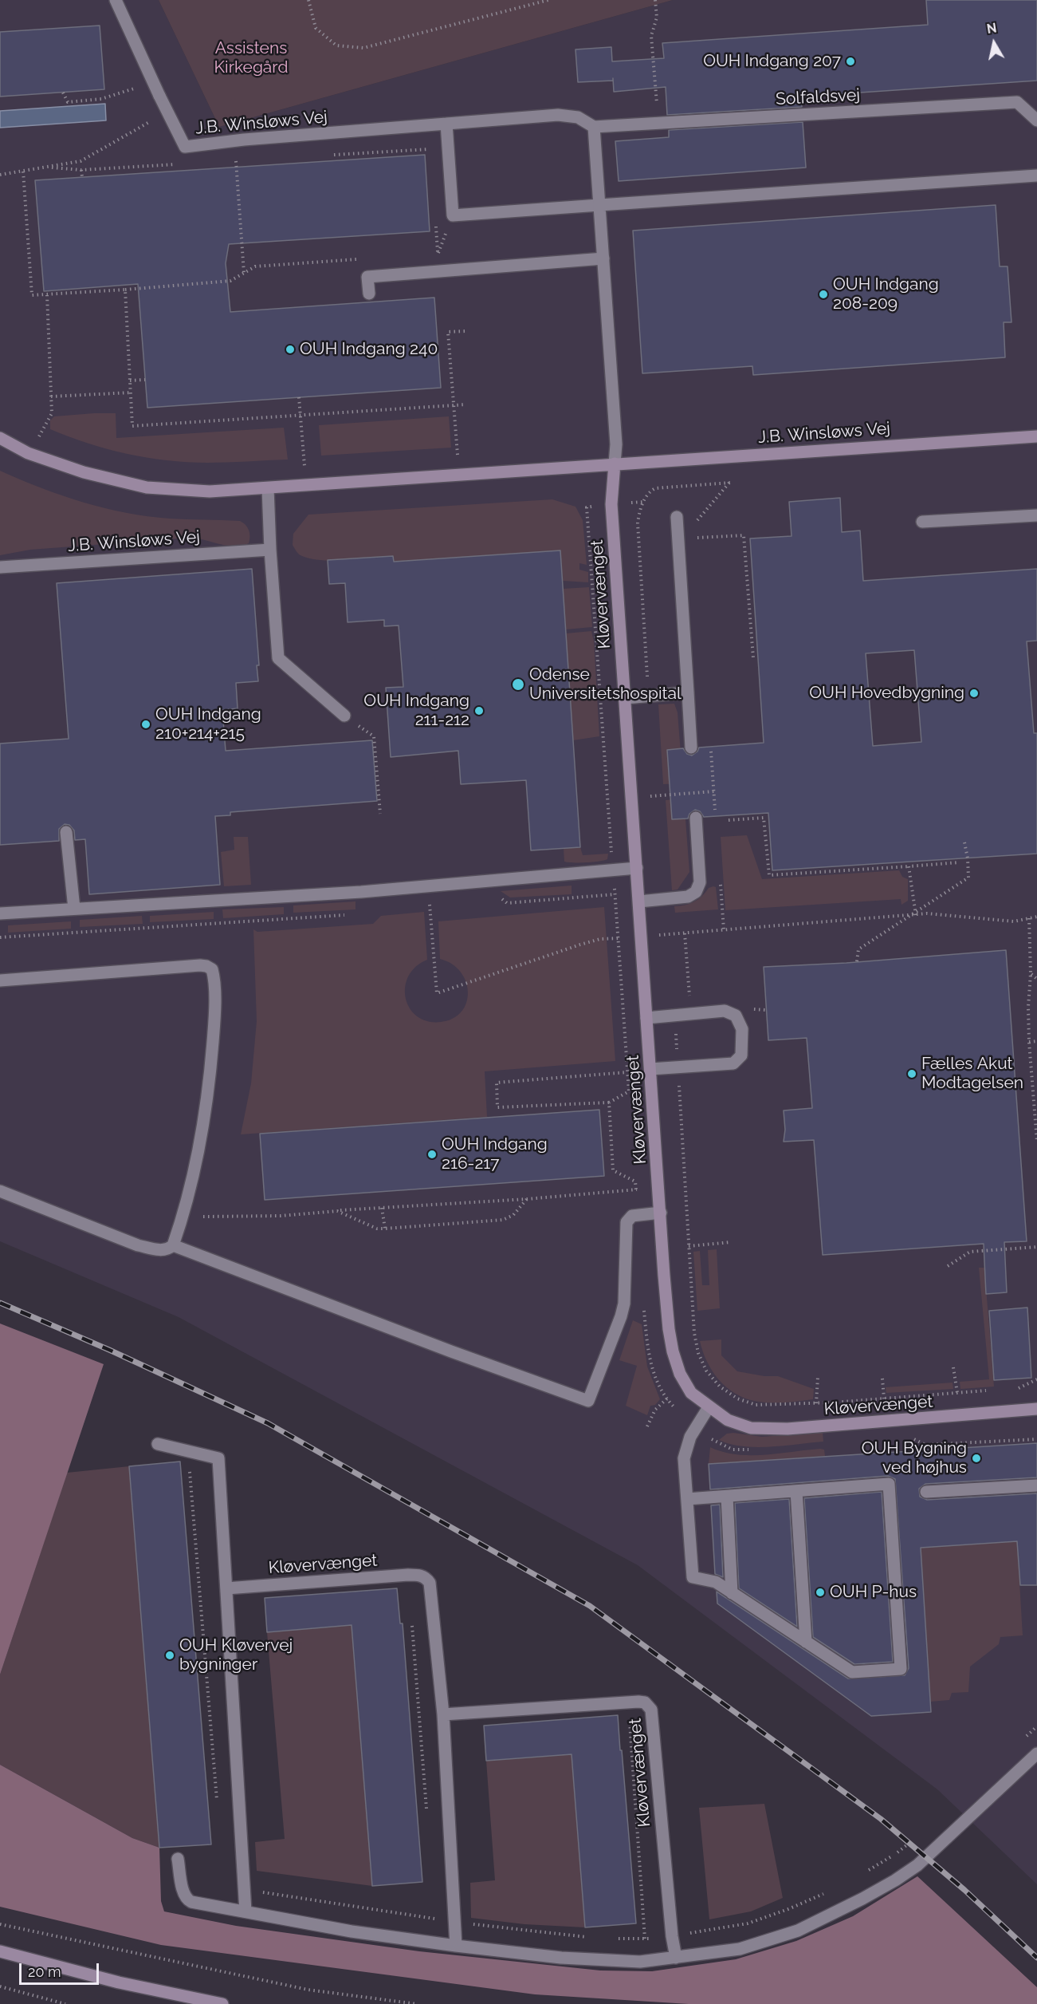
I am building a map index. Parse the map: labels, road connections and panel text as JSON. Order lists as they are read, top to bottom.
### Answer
{
  "streets": {
    "street": ["Solfaldsvej", "J.B. Winsløws Vej", "Kløvervænget"]
  },
  "crossings": [
    ["Solfaldsvej", "J.B. Winsløws Vej"],
    ["J.B. Winsløws Vej", "Kløvervænget"]
  ],
  "parks": ["Assistens Kirkegård"],
  "places": [
    "OUH Indgang 207",
    "OUH Indgang 208-209",
    "OUH Indgang 240",
    "Odense Universitetshospital",
    "OUH Hovedbygning",
    "OUH Indgang 211-212",
    "OUH Indgang 210+214+215",
    "Fælles Akut Modtagelsen",
    "OUH Indgang 216-217",
    "OUH Bygning ved højhus",
    "OUH P-hus",
    "OUH Kløvervej bygninger"
  ],
  "scale_bar": "20 m",
  "north": "top"
}
